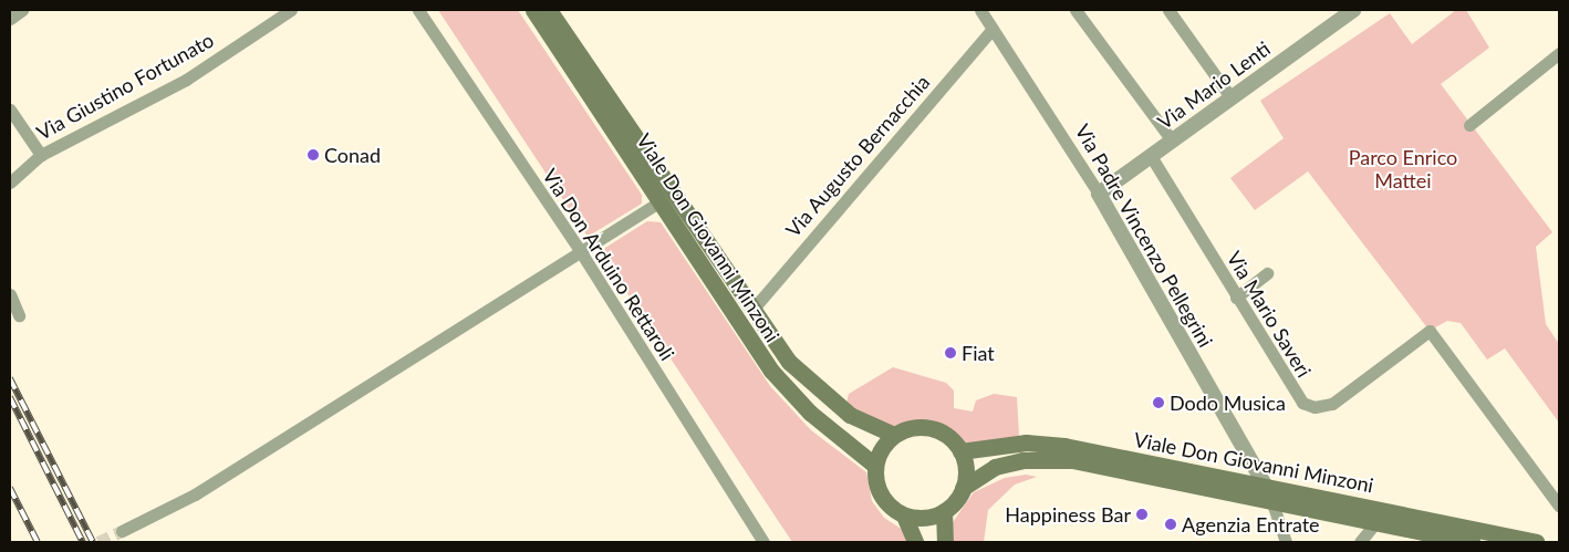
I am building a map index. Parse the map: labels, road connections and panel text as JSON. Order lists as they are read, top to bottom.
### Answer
{
  "streets": {
    "main road": ["Viale Don Giovanni Minzoni"],
    "street": [
      "Via Mario Lenti",
      "Via Giustino Fortunato",
      "Via Augusto Bernacchia",
      "Via Padre Vincenzo Pellegrini",
      "Via Don Arduino Rettaroli",
      "Via Mario Saveri"
    ]
  },
  "crossings": [
    ["Via Mario Lenti", "Via Padre Vincenzo Pellegrini"],
    ["Via Mario Lenti", "Via Mario Saveri"],
    ["Via Augusto Bernacchia", "Via Padre Vincenzo Pellegrini"],
    ["Via Augusto Bernacchia", "Viale Don Giovanni Minzoni"],
    ["Via Padre Vincenzo Pellegrini", "Viale Don Giovanni Minzoni"]
  ],
  "parks": ["Parco Enrico Mattei"],
  "places": [
    "Conad",
    "Fiat",
    "Dodo Musica",
    "Happiness Bar",
    "Agenzia Entrate"
  ]
}
